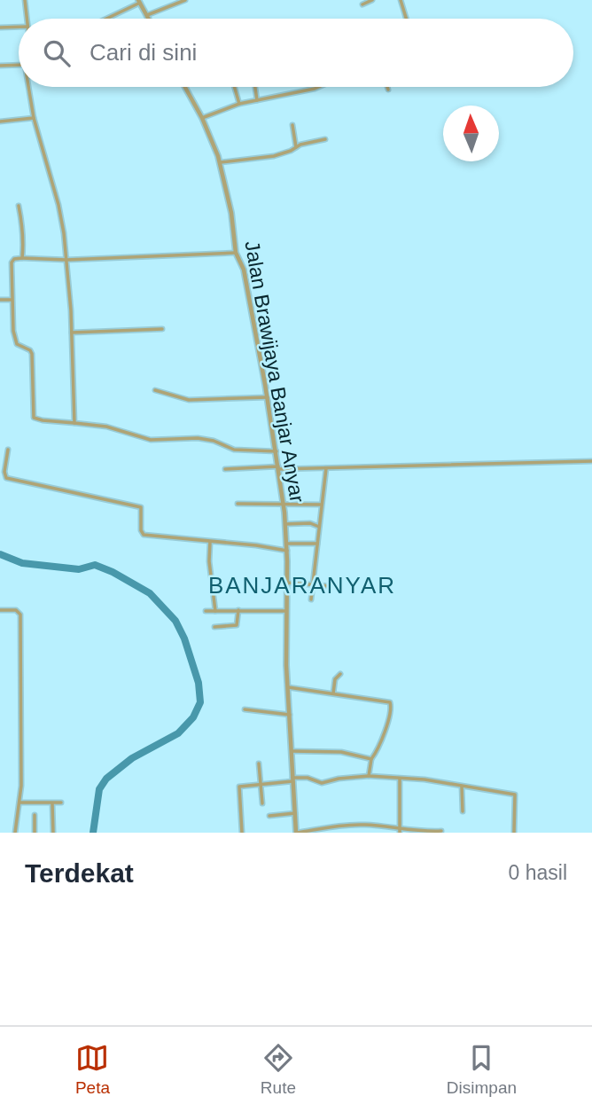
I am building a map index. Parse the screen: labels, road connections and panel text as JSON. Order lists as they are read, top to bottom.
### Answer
{
  "streets": {
    "street": ["Jalan Brawijaya Banjar Anyar"]
  },
  "districts": ["BANJARANYAR"],
  "north": "top",
  "page": {
    "search": "Cari di sini",
    "heading": ["Terdekat", "0 hasil"],
    "nav": ["Peta", "Rute", "Disimpan"]
  }
}
